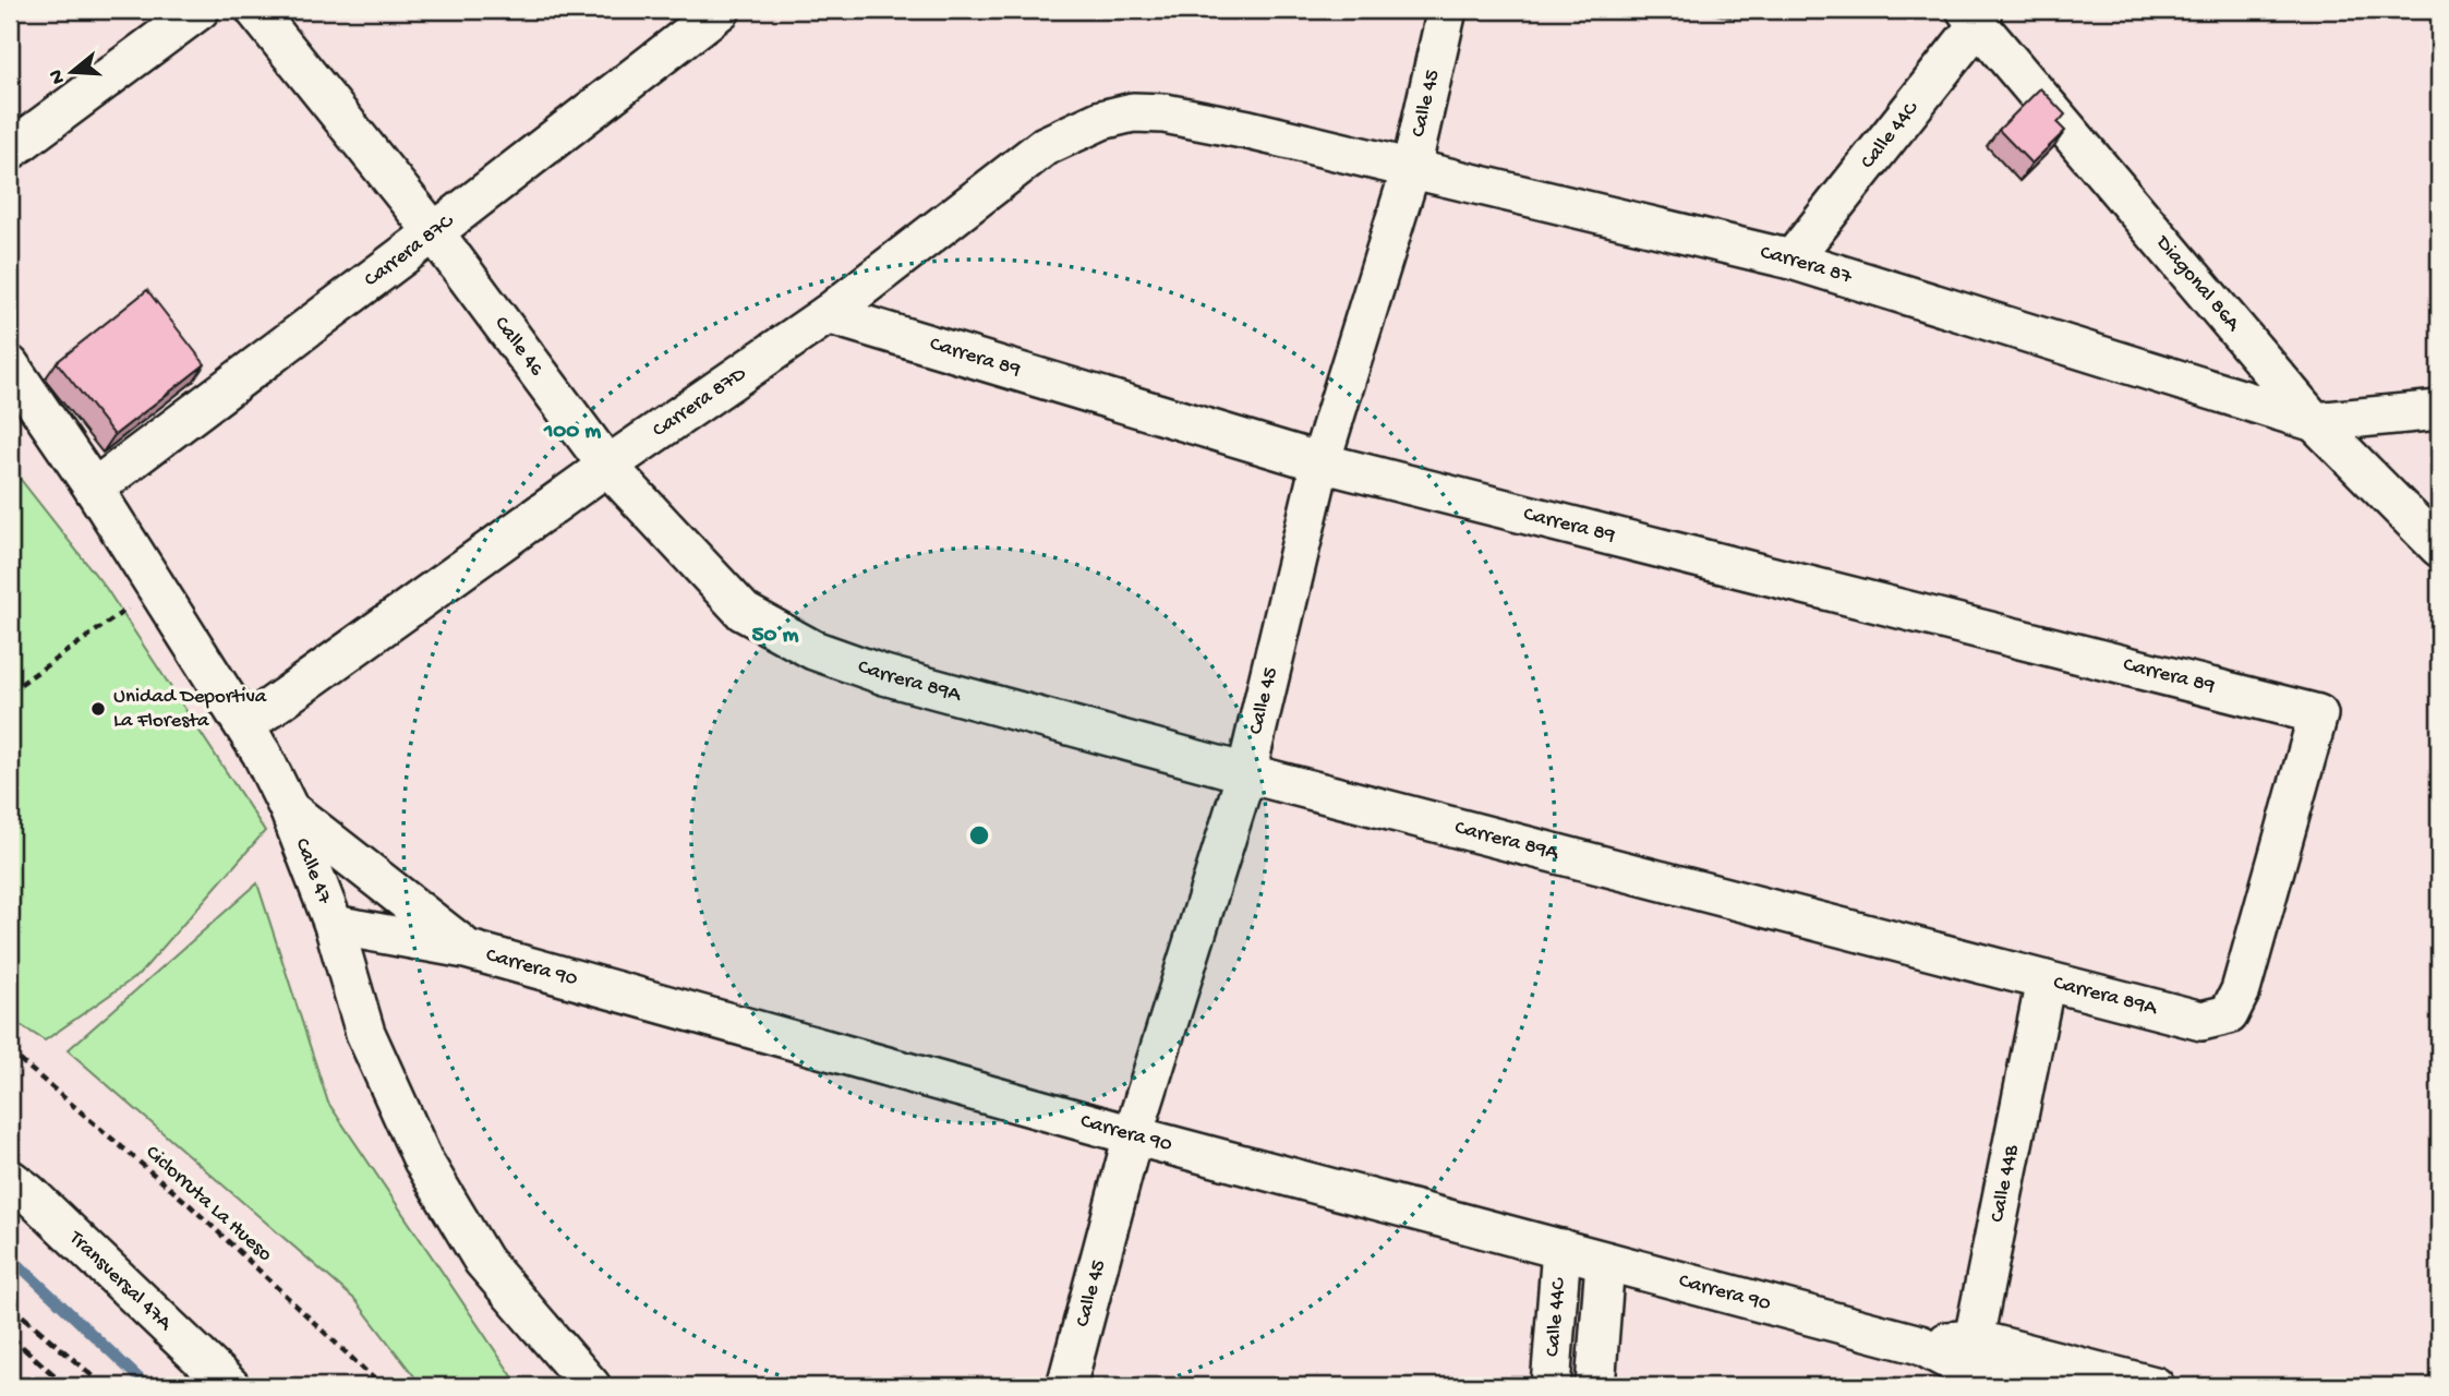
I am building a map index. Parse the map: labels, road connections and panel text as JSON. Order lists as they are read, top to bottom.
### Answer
{
  "streets": {
    "street": [
      "Calle 45",
      "Calle 44C",
      "Carrera 87C",
      "Carrera 87",
      "Diagonal 86A",
      "Calle 46",
      "Carrera 89",
      "Carrera 87D",
      "Carrera 89A",
      "Calle 47",
      "Carrera 90",
      "Calle 44B",
      "Transversal 47A"
    ],
    "path": ["Ciclorruta La Hueso"]
  },
  "crossings": [
    ["Calle 45", "Carrera 87"],
    ["Calle 45", "Carrera 89"],
    ["Calle 45", "Carrera 89A"],
    ["Calle 45", "Carrera 90"],
    ["Calle 44C", "Carrera 87"],
    ["Calle 44C", "Diagonal 86A"],
    ["Calle 44C", "Carrera 90"],
    ["Carrera 87C", "Calle 46"],
    ["Carrera 87C", "Calle 47"],
    ["Carrera 87", "Diagonal 86A"],
    ["Carrera 87", "Carrera 87D"],
    ["Calle 46", "Carrera 87D"],
    ["Calle 46", "Carrera 89A"],
    ["Carrera 89", "Carrera 87D"],
    ["Carrera 89", "Carrera 89A"],
    ["Carrera 87D", "Calle 47"],
    ["Carrera 89A", "Calle 44B"],
    ["Calle 47", "Carrera 90"],
    ["Carrera 90", "Calle 44B"]
  ],
  "places": ["Unidad Deportiva La Floresta"],
  "north": "left",
  "rings": ["100 m", "50 m"]
}
